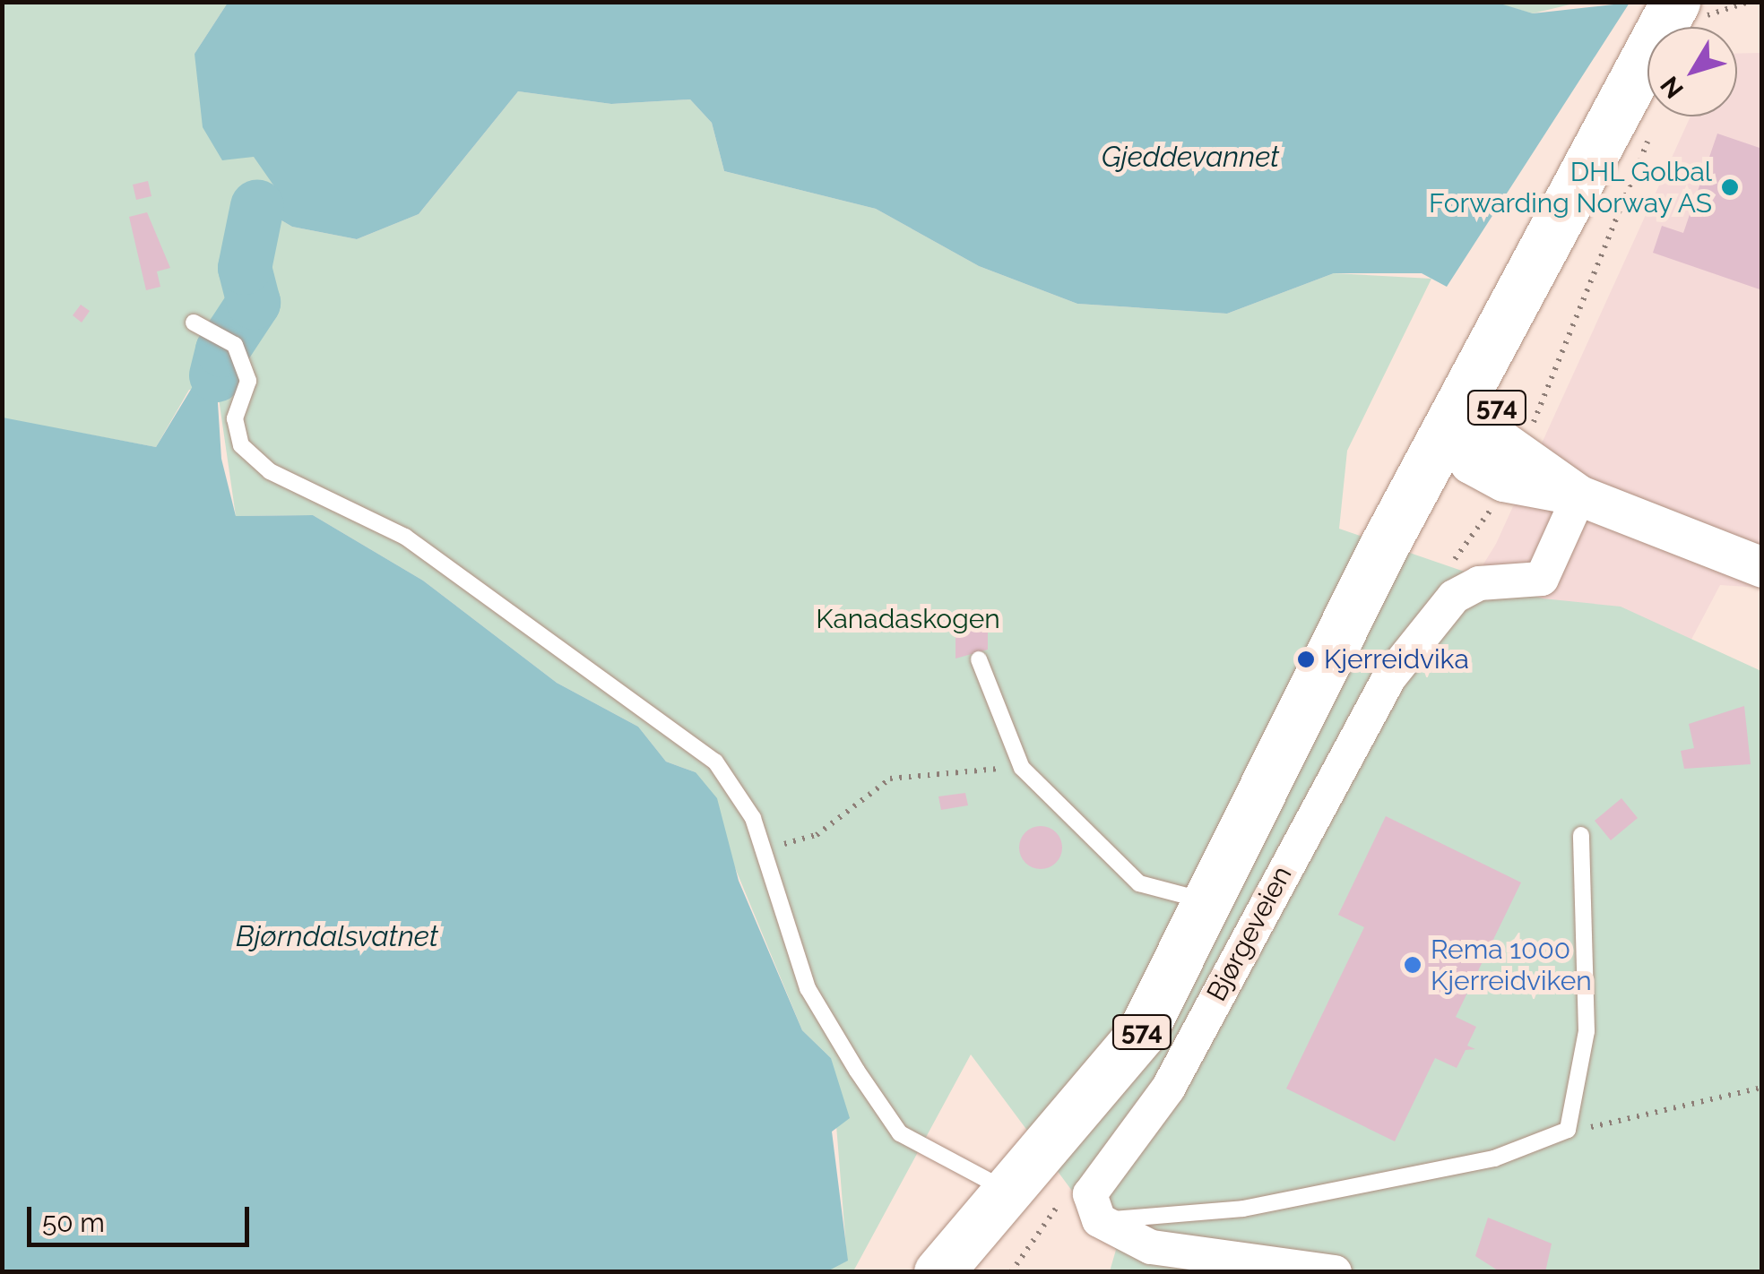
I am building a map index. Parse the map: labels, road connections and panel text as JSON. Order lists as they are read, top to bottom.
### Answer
{
  "streets": {
    "main road": ["574", "Bjørgeveien"]
  },
  "water": ["Gjeddevannet", "Bjørndalsvatnet"],
  "parks": ["Kanadaskogen"],
  "places": ["DHL Golbal Forwarding Norway AS", "Kjerreidvika", "Rema 1000 Kjerreidviken"],
  "scale_bar": "50 m",
  "north": "bottom left"
}
